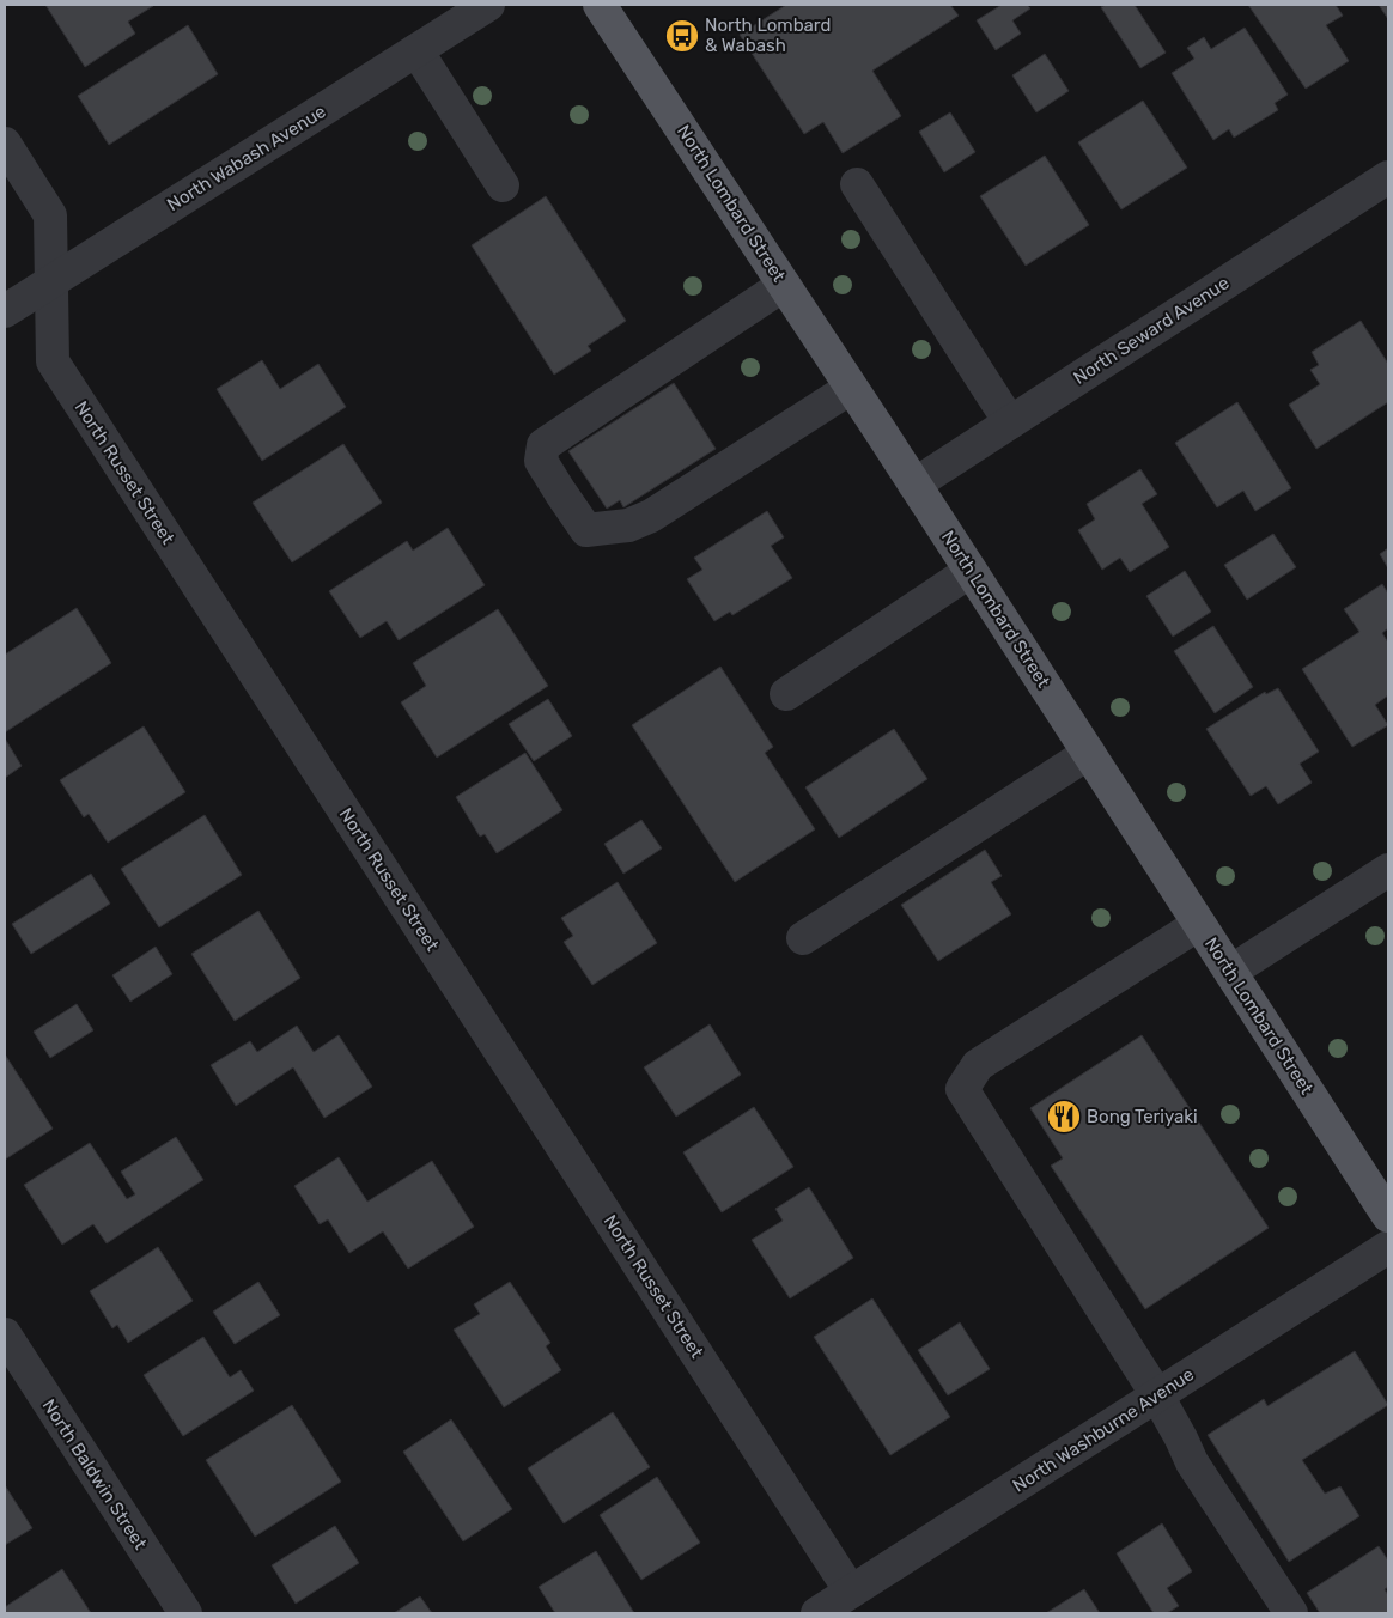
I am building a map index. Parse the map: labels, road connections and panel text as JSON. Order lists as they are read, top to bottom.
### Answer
{
  "streets": {
    "main road": ["North Lombard Street"],
    "street": [
      "North Wabash Avenue",
      "North Seward Avenue",
      "North Russet Street",
      "North Washburne Avenue",
      "North Baldwin Street"
    ]
  },
  "crossings": [
    ["North Wabash Avenue", "North Russet Street"],
    ["North Lombard Street", "North Seward Avenue"],
    ["North Russet Street", "North Washburne Avenue"]
  ],
  "places": {
    "bus stop": ["North Lombard & Wabash"],
    "restaurant": ["Bong Teriyaki"]
  }
}
